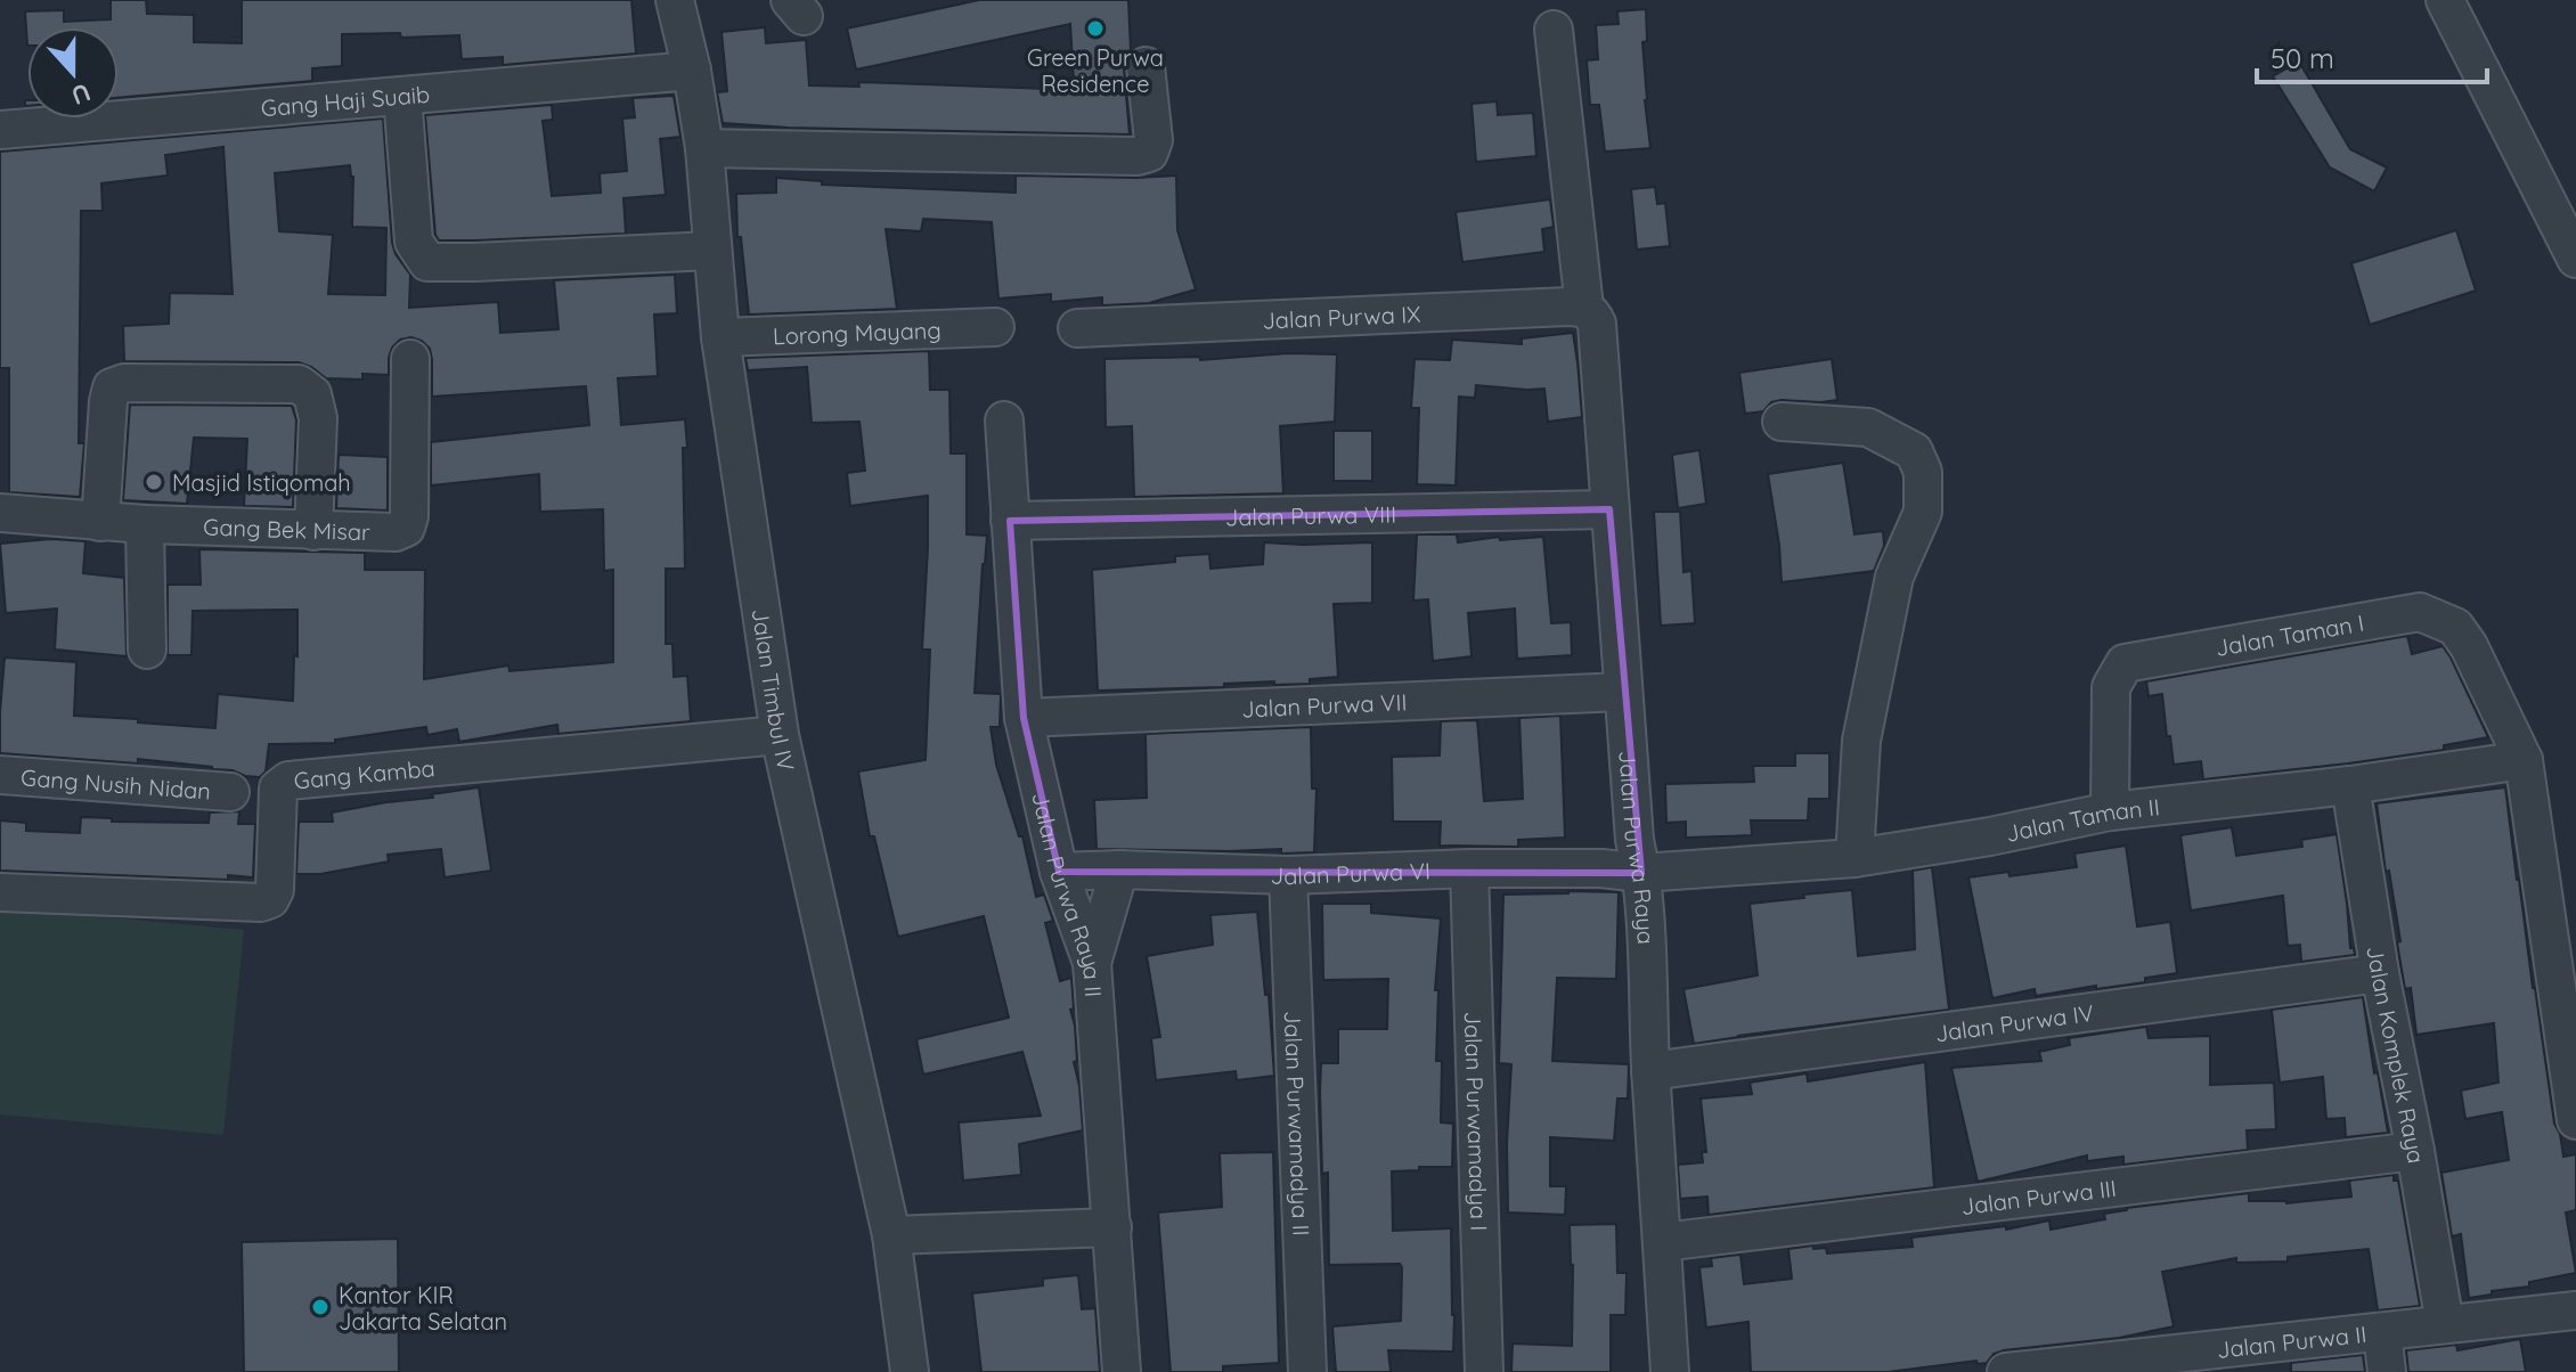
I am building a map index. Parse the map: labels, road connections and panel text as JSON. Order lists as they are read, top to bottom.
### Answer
{
  "streets": {
    "street": [
      "Gang Haji Suaib",
      "Jalan Purwa IX",
      "Lorong Mayang",
      "Jalan Purwa VIII",
      "Gang Bek Misar",
      "Jalan Taman I",
      "Jalan Timbul IV",
      "Jalan Purwa VII",
      "Gang Kamba",
      "Gang Nusih Nidan",
      "Jalan Taman II",
      "Jalan Purwa Raya",
      "Jalan Purwa VI",
      "Jalan Purwa Raya II",
      "Jalan Purwa IV",
      "Jalan Komplek Raya",
      "Jalan Purwamadya I",
      "Jalan Purwamadya II",
      "Jalan Purwa III",
      "Jalan Purwa II"
    ]
  },
  "crossings": [
    ["Gang Haji Suaib", "Jalan Timbul IV"],
    ["Jalan Purwa IX", "Jalan Purwa Raya"],
    ["Lorong Mayang", "Jalan Timbul IV"],
    ["Jalan Purwa VIII", "Jalan Purwa Raya"],
    ["Jalan Purwa VIII", "Jalan Purwa Raya II"],
    ["Jalan Taman I", "Jalan Taman II"],
    ["Jalan Timbul IV", "Gang Kamba"],
    ["Jalan Purwa VII", "Jalan Purwa Raya"],
    ["Jalan Purwa VII", "Jalan Purwa Raya II"],
    ["Jalan Taman II", "Jalan Purwa Raya"],
    ["Jalan Taman II", "Jalan Purwa VI"],
    ["Jalan Taman II", "Jalan Komplek Raya"],
    ["Jalan Purwa Raya", "Jalan Purwa VI"],
    ["Jalan Purwa Raya", "Jalan Purwa IV"],
    ["Jalan Purwa Raya", "Jalan Purwa III"],
    ["Jalan Purwa VI", "Jalan Purwa Raya II"],
    ["Jalan Purwa VI", "Jalan Purwamadya I"],
    ["Jalan Purwa VI", "Jalan Purwamadya II"],
    ["Jalan Purwa IV", "Jalan Komplek Raya"],
    ["Jalan Komplek Raya", "Jalan Purwa III"],
    ["Jalan Komplek Raya", "Jalan Purwa II"]
  ],
  "places": ["Green Purwa Residence", "Masjid Istiqomah", "Kantor KIR Jakarta Selatan"],
  "scale_bar": "50 m",
  "north": "bottom"
}
